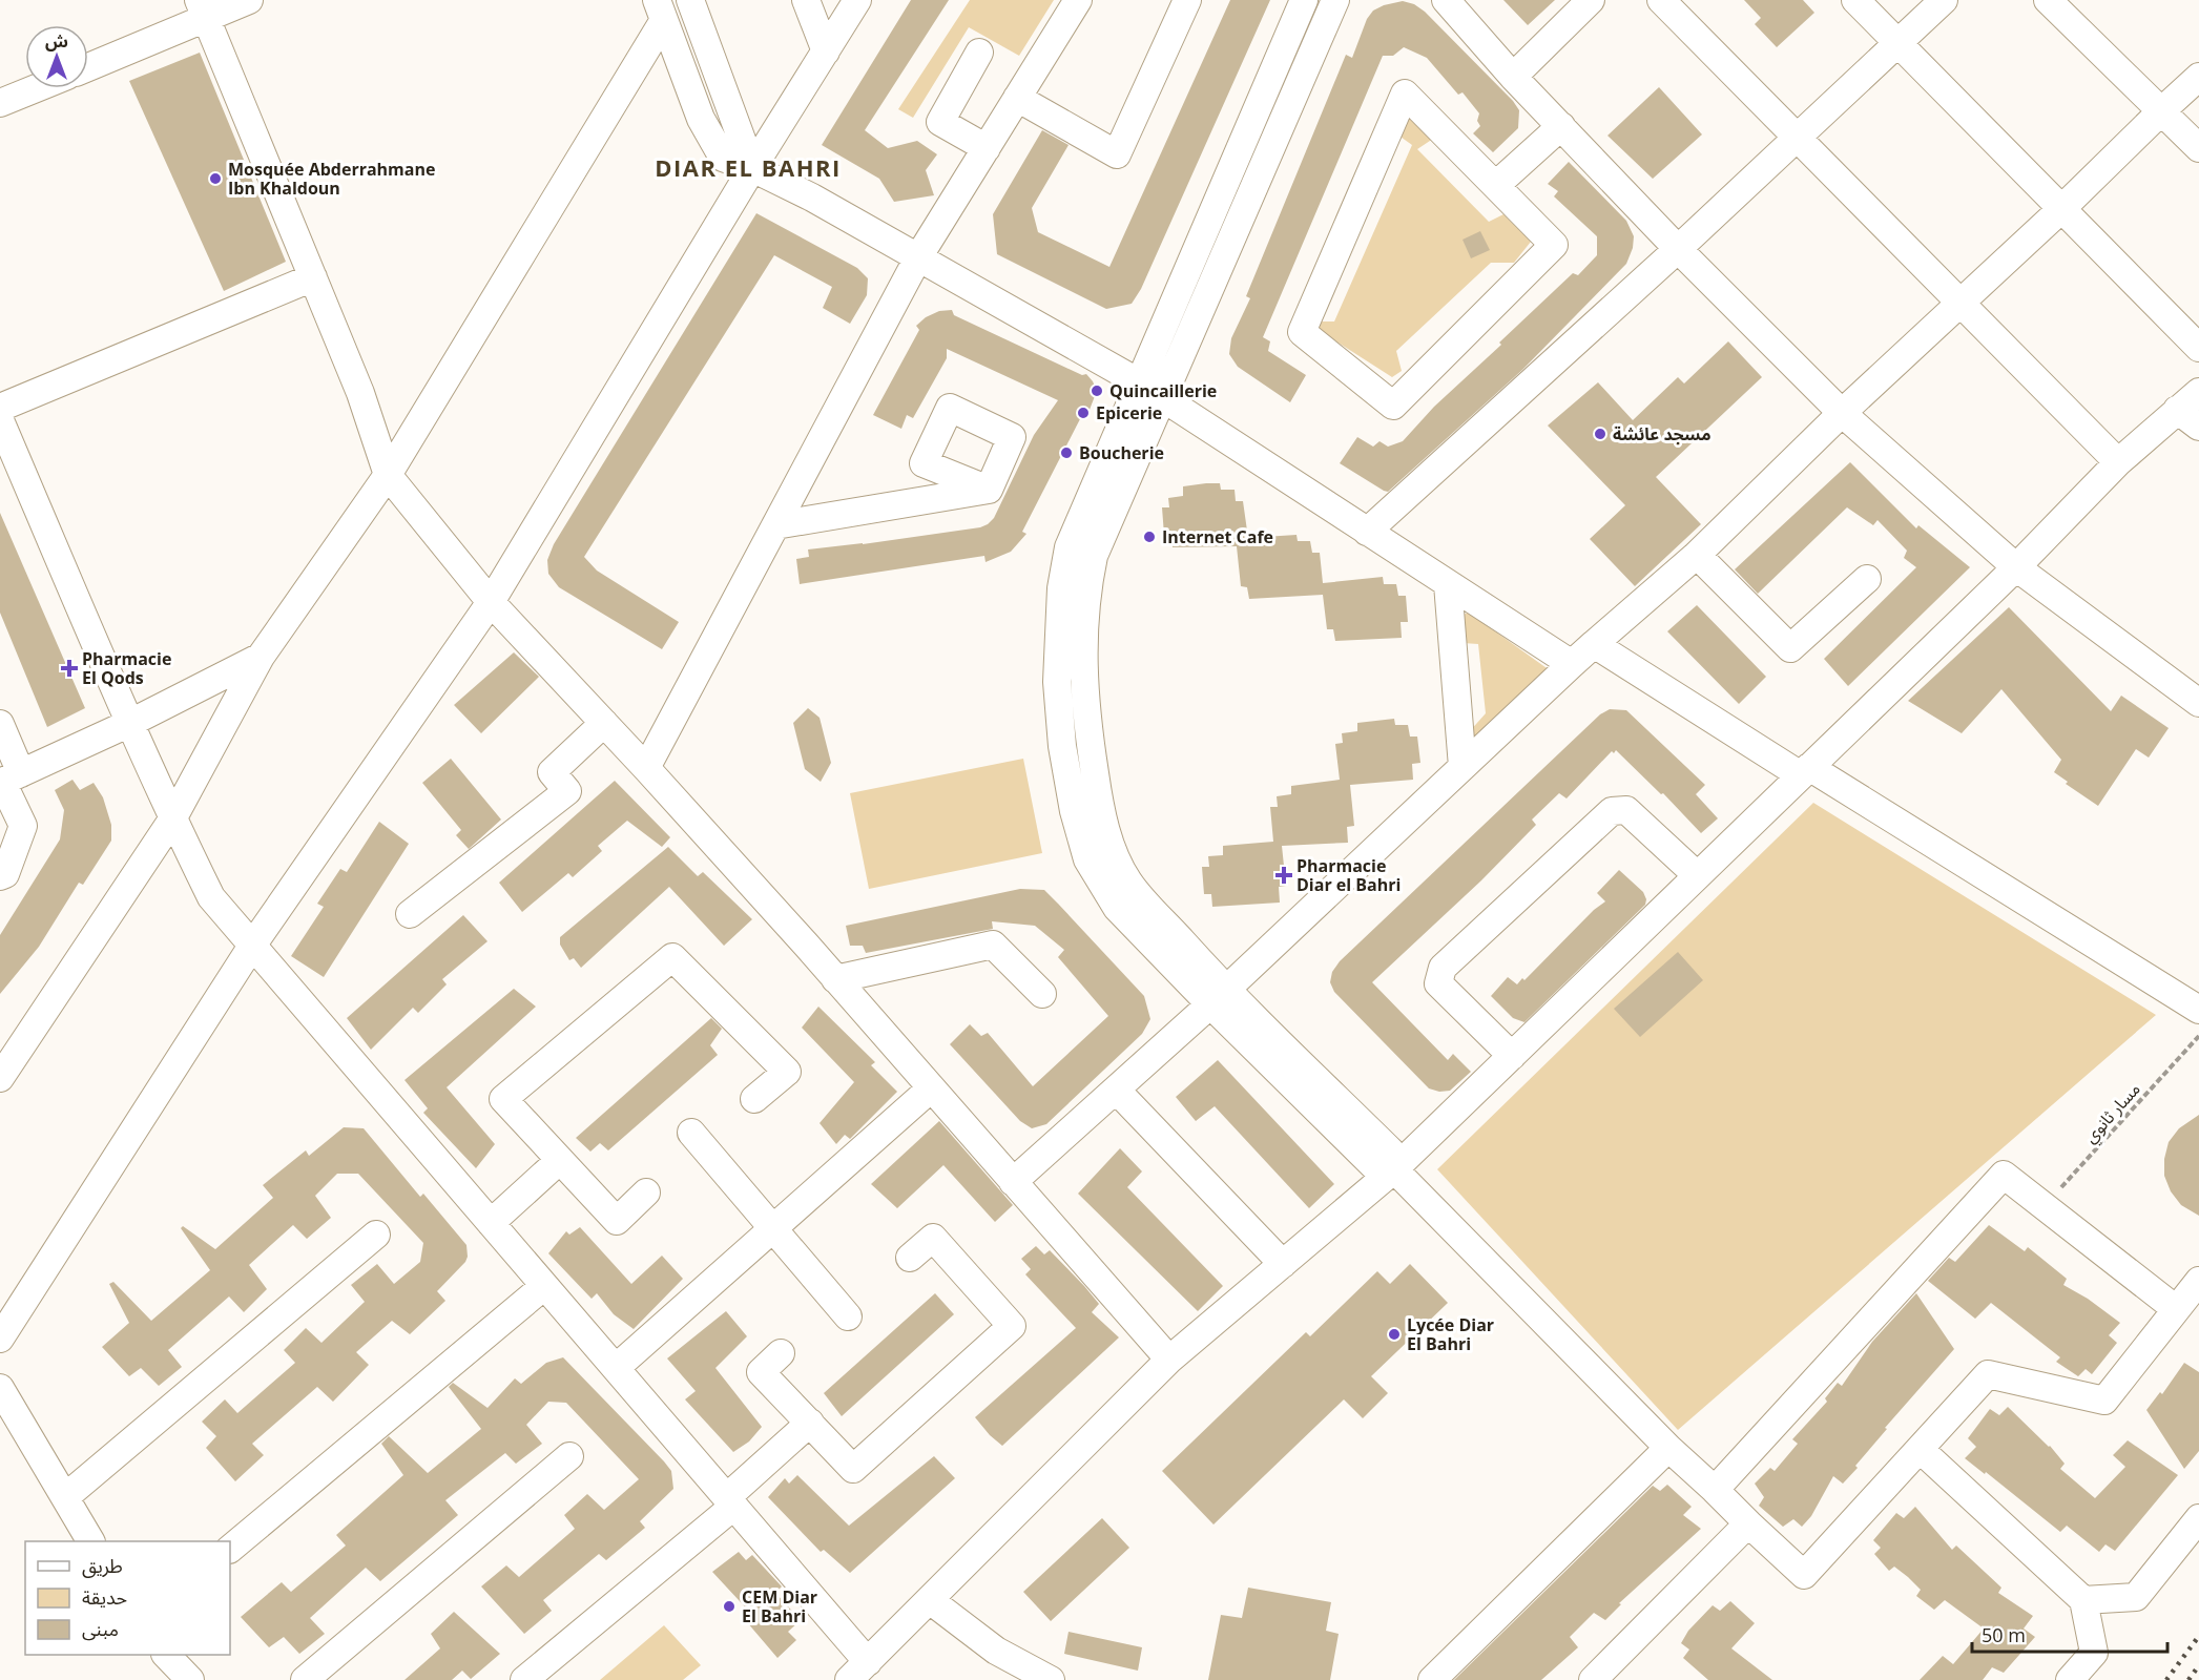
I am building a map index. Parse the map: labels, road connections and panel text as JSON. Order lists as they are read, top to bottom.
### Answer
{
  "streets": {
    "path": ["مسار ثانوي"]
  },
  "districts": ["DIAR EL BAHRI"],
  "places": {
    "other": [
      "Mosquée Abderrahmane Ibn Khaldoun",
      "Quincaillerie",
      "Epicerie",
      "مسجد عائشة",
      "Boucherie",
      "Internet Cafe",
      "Lycée Diar El Bahri",
      "CEM Diar El Bahri"
    ],
    "health": ["Pharmacie El Qods", "Pharmacie Diar el Bahri"]
  },
  "legend": ["طريق", "حديقة", "مبنى"],
  "scale_bar": "50 m",
  "north": "top"
}
